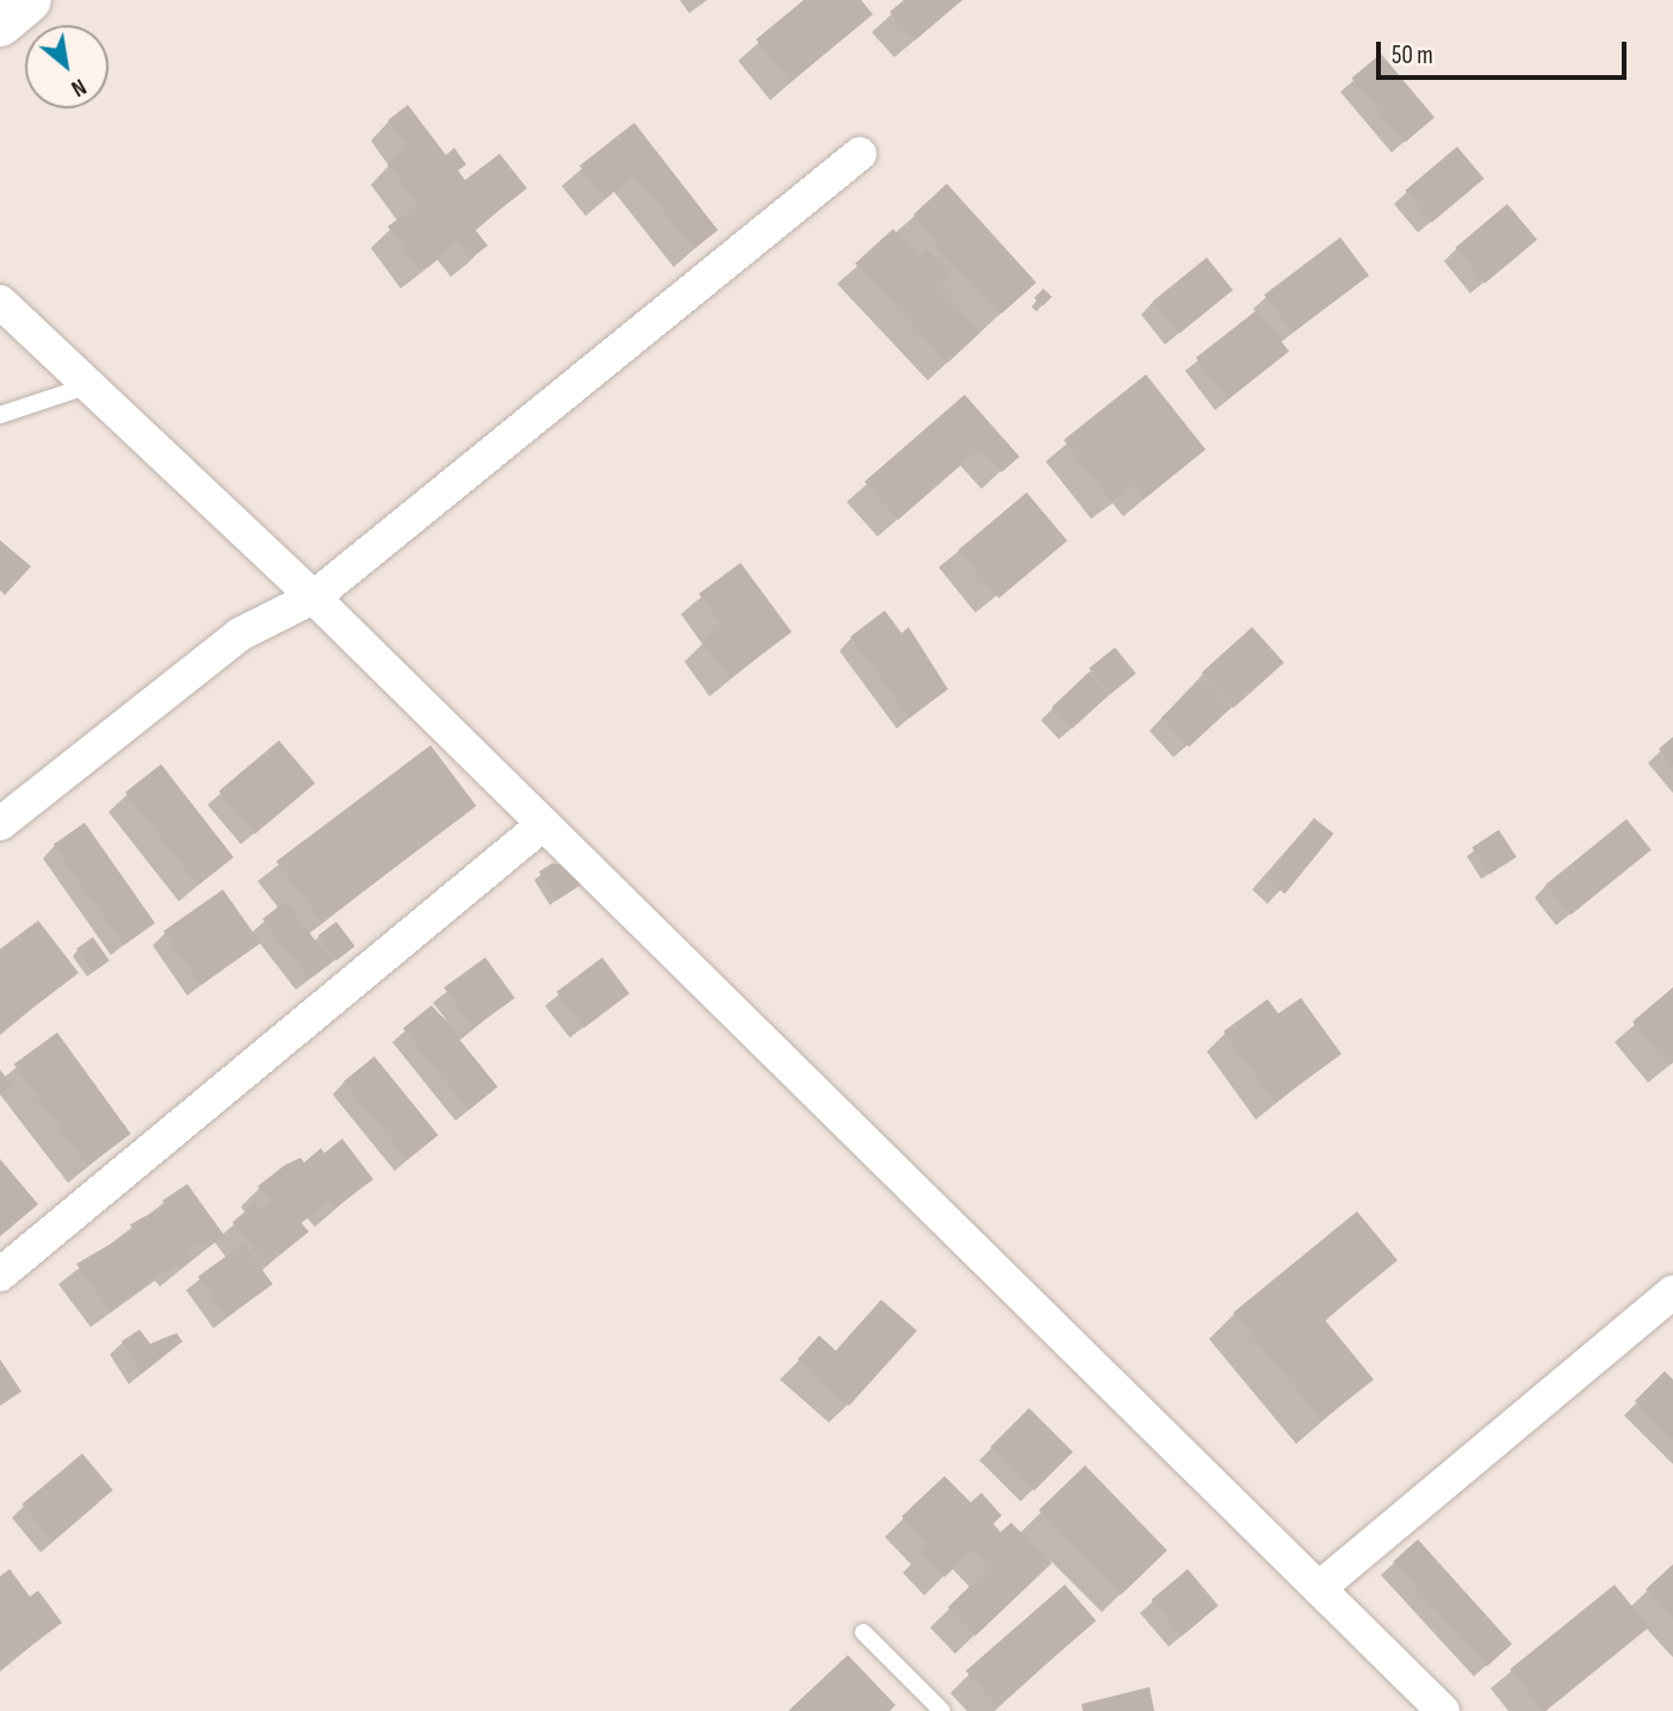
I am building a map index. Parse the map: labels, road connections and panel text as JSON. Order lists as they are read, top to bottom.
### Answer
{
  "scale_bar": "50 m",
  "north": "bottom right"
}
